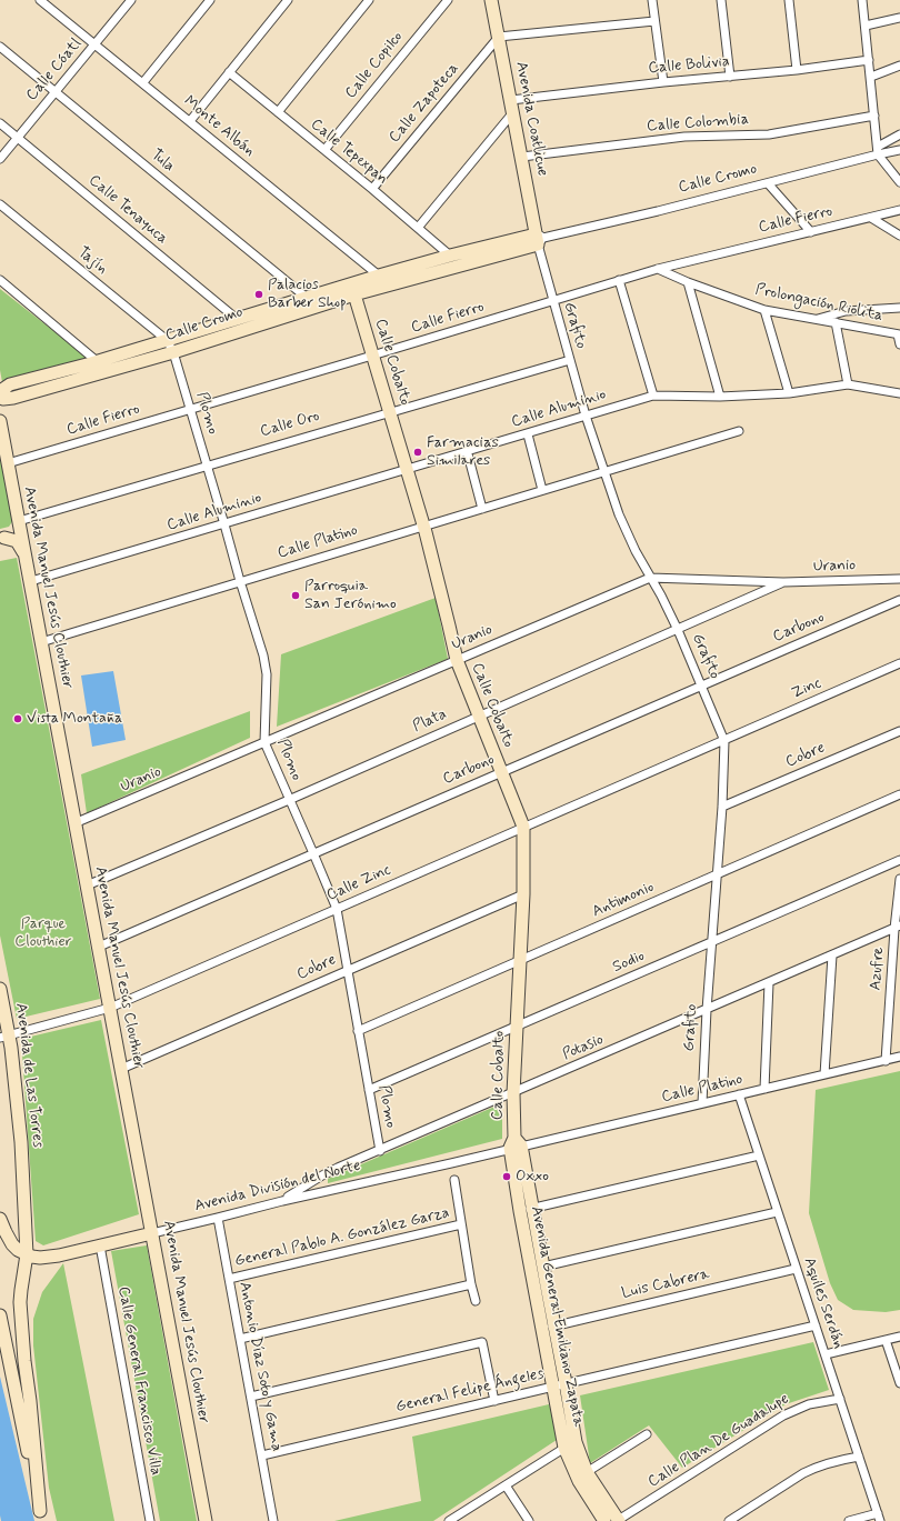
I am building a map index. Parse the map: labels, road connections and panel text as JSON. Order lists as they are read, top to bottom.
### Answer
{
  "streets": {
    "street": [
      "Calle Copilco",
      "Calle Bolivia",
      "Calle Cóatl",
      "Calle Zapoteca",
      "Avenida Coatlicue",
      "Calle Colombia",
      "Monte Albán",
      "Calle Tepexpan",
      "Tula",
      "Calle Cromo",
      "Calle Tenayuca",
      "Calle Fierro",
      "Tajín",
      "Prolongación Riolita",
      "Grafito",
      "Calle Cobalto",
      "Calle Aluminio",
      "Plomo",
      "Calle Oro",
      "Calle Platino",
      "Uranio",
      "Avenida Manuel Jesús Clouthier",
      "Carbono",
      "Zinc",
      "Plata",
      "Cobre",
      "Calle Zinc",
      "Antimonio",
      "Sodio",
      "Azufre",
      "Potasio",
      "Avenida de Las Torres",
      "Avenida División del Norte",
      "General Pablo A. González Garza",
      "Luis Cabrera",
      "Aquiles Serdán",
      "Avenida General Emiliano Zapata",
      "Antonio Díaz Soto y Gama",
      "Calle General Francisco Villa",
      "General Felipe Ángeles",
      "Calle Plan De Guadalupe"
    ]
  },
  "crossings": [
    ["Calle Copilco", "Calle Tepexpan"],
    ["Calle Bolivia", "Avenida Coatlicue"],
    ["Calle Cóatl", "Monte Albán"],
    ["Calle Cóatl", "Tula"],
    ["Calle Cóatl", "Calle Tenayuca"],
    ["Calle Zapoteca", "Avenida Coatlicue"],
    ["Calle Zapoteca", "Calle Tepexpan"],
    ["Avenida Coatlicue", "Calle Colombia"],
    ["Avenida Coatlicue", "Calle Cromo"],
    ["Avenida Coatlicue", "Grafito"],
    ["Monte Albán", "Calle Cromo"],
    ["Calle Tepexpan", "Calle Cromo"],
    ["Tula", "Calle Cromo"],
    ["Calle Cromo", "Calle Tenayuca"],
    ["Calle Cromo", "Tajín"],
    ["Calle Cromo", "Grafito"],
    ["Calle Cromo", "Calle Cobalto"],
    ["Calle Cromo", "Plomo"],
    ["Calle Fierro", "Prolongación Riolita"],
    ["Calle Fierro", "Grafito"],
    ["Calle Fierro", "Calle Cobalto"],
    ["Calle Fierro", "Plomo"],
    ["Calle Fierro", "Avenida Manuel Jesús Clouthier"],
    ["Tajín", "Plomo"],
    ["Grafito", "Calle Aluminio"],
    ["Grafito", "Calle Oro"],
    ["Grafito", "Calle Platino"],
    ["Grafito", "Uranio"],
    ["Grafito", "Carbono"],
    ["Grafito", "Zinc"],
    ["Grafito", "Plata"],
    ["Grafito", "Cobre"],
    ["Grafito", "Calle Zinc"],
    ["Grafito", "Antimonio"],
    ["Grafito", "Sodio"],
    ["Grafito", "Potasio"],
    ["Calle Cobalto", "Calle Aluminio"],
    ["Calle Cobalto", "Calle Oro"],
    ["Calle Cobalto", "Calle Platino"],
    ["Calle Cobalto", "Uranio"],
    ["Calle Cobalto", "Carbono"],
    ["Calle Cobalto", "Plata"],
    ["Calle Cobalto", "Cobre"],
    ["Calle Cobalto", "Calle Zinc"],
    ["Calle Cobalto", "Antimonio"],
    ["Calle Cobalto", "Sodio"],
    ["Calle Cobalto", "Potasio"],
    ["Calle Cobalto", "Avenida División del Norte"],
    ["Calle Cobalto", "Avenida General Emiliano Zapata"],
    ["Calle Aluminio", "Plomo"],
    ["Calle Aluminio", "Avenida Manuel Jesús Clouthier"],
    ["Plomo", "Calle Oro"],
    ["Plomo", "Calle Platino"],
    ["Plomo", "Uranio"],
    ["Plomo", "Carbono"],
    ["Plomo", "Plata"],
    ["Plomo", "Cobre"],
    ["Plomo", "Calle Zinc"],
    ["Plomo", "Antimonio"],
    ["Plomo", "Sodio"],
    ["Plomo", "Potasio"],
    ["Calle Oro", "Avenida Manuel Jesús Clouthier"],
    ["Calle Platino", "Avenida Manuel Jesús Clouthier"],
    ["Calle Platino", "Azufre"],
    ["Calle Platino", "Avenida División del Norte"],
    ["Calle Platino", "Aquiles Serdán"],
    ["Calle Platino", "Avenida General Emiliano Zapata"],
    ["Uranio", "Avenida Manuel Jesús Clouthier"],
    ["Uranio", "Plata"],
    ["Avenida Manuel Jesús Clouthier", "Carbono"],
    ["Avenida Manuel Jesús Clouthier", "Plata"],
    ["Avenida Manuel Jesús Clouthier", "Cobre"],
    ["Avenida Manuel Jesús Clouthier", "Calle Zinc"],
    ["Avenida Manuel Jesús Clouthier", "Avenida División del Norte"],
    ["Zinc", "Calle Zinc"],
    ["Calle Zinc", "Avenida de Las Torres"],
    ["Azufre", "Potasio"],
    ["Potasio", "Avenida División del Norte"],
    ["Avenida de Las Torres", "Avenida División del Norte"],
    ["Avenida División del Norte", "Avenida General Emiliano Zapata"],
    ["Avenida División del Norte", "Antonio Díaz Soto y Gama"],
    ["Avenida División del Norte", "Calle General Francisco Villa"],
    ["General Pablo A. González Garza", "Antonio Díaz Soto y Gama"],
    ["Luis Cabrera", "Aquiles Serdán"],
    ["Luis Cabrera", "Avenida General Emiliano Zapata"],
    ["Aquiles Serdán", "General Felipe Ángeles"],
    ["Aquiles Serdán", "Calle Plan De Guadalupe"],
    ["Avenida General Emiliano Zapata", "General Felipe Ángeles"],
    ["Avenida General Emiliano Zapata", "Calle Plan De Guadalupe"],
    ["Antonio Díaz Soto y Gama", "General Felipe Ángeles"]
  ],
  "parks": ["Parque Clouthier"],
  "places": [
    "Palacios Barber Shop",
    "Farmacias Similares",
    "Parroquia San Jerónimo",
    "Vista Montaña",
    "Oxxo"
  ]
}
